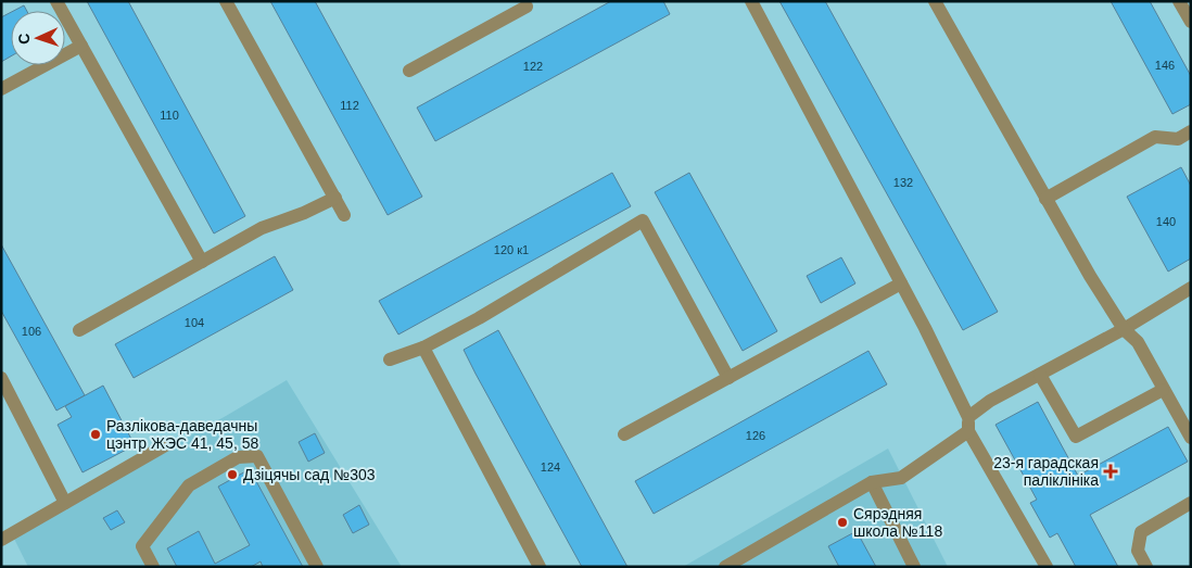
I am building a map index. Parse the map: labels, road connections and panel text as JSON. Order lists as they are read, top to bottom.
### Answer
{
  "places": {
    "other": ["Разлікова-даведачны цэнтр ЖЭС 41, 45, 58", "Дзіцячы сад №303", "Сярэдняя школа №118"],
    "health": ["23-я гарадская паліклініка"]
  },
  "house_numbers": [
    "146",
    "122",
    "112",
    "110",
    "132",
    "140",
    "120 к1",
    "104",
    "106",
    "126",
    "124"
  ],
  "north": "left"
}
